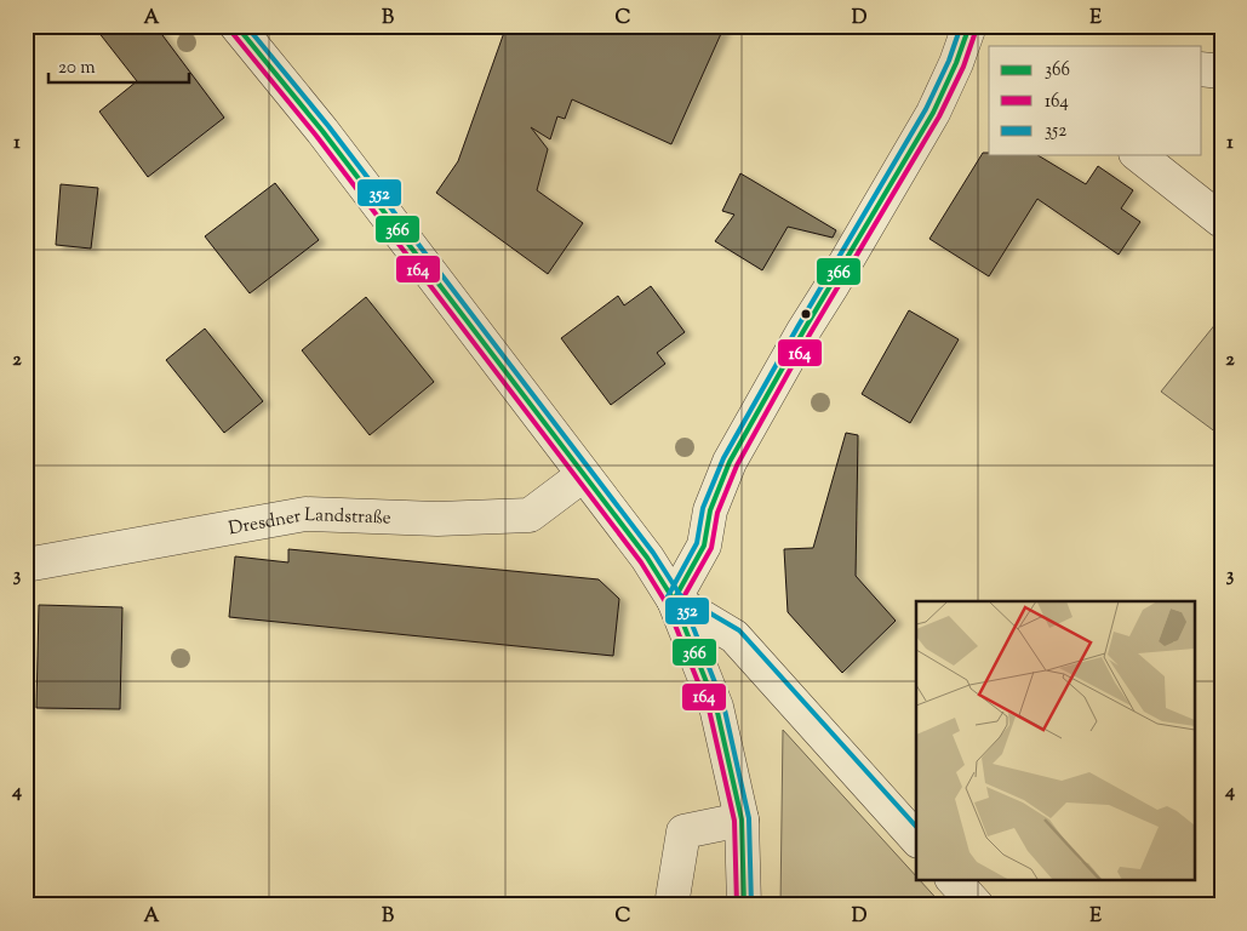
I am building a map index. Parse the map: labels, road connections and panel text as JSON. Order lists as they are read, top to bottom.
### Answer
{
  "streets": {
    "street": ["Dresdner Landstraße"]
  },
  "lines": ["transit line 366", "transit line 352", "transit line 164"],
  "legend": ["366", "164", "352"],
  "scale_bar": "20 m",
  "grid": {
    "columns": [
      "A",
      "B",
      "C",
      "D",
      "E"
    ],
    "rows": [
      "1",
      "2",
      "3",
      "4"
    ]
  }
}
